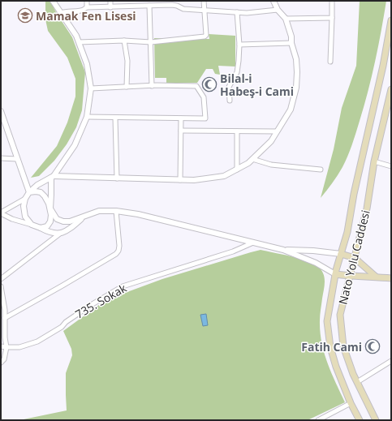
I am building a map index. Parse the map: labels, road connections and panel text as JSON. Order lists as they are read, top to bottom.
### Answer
{
  "streets": {
    "main road": ["Nato Yolu Caddesi"],
    "street": ["735. Sokak"]
  },
  "places": {
    "school or university": ["Mamak Fen Lisesi"],
    "mosque": ["Bilal-i Habeş-i Cami", "Fatih Cami"]
  }
}
